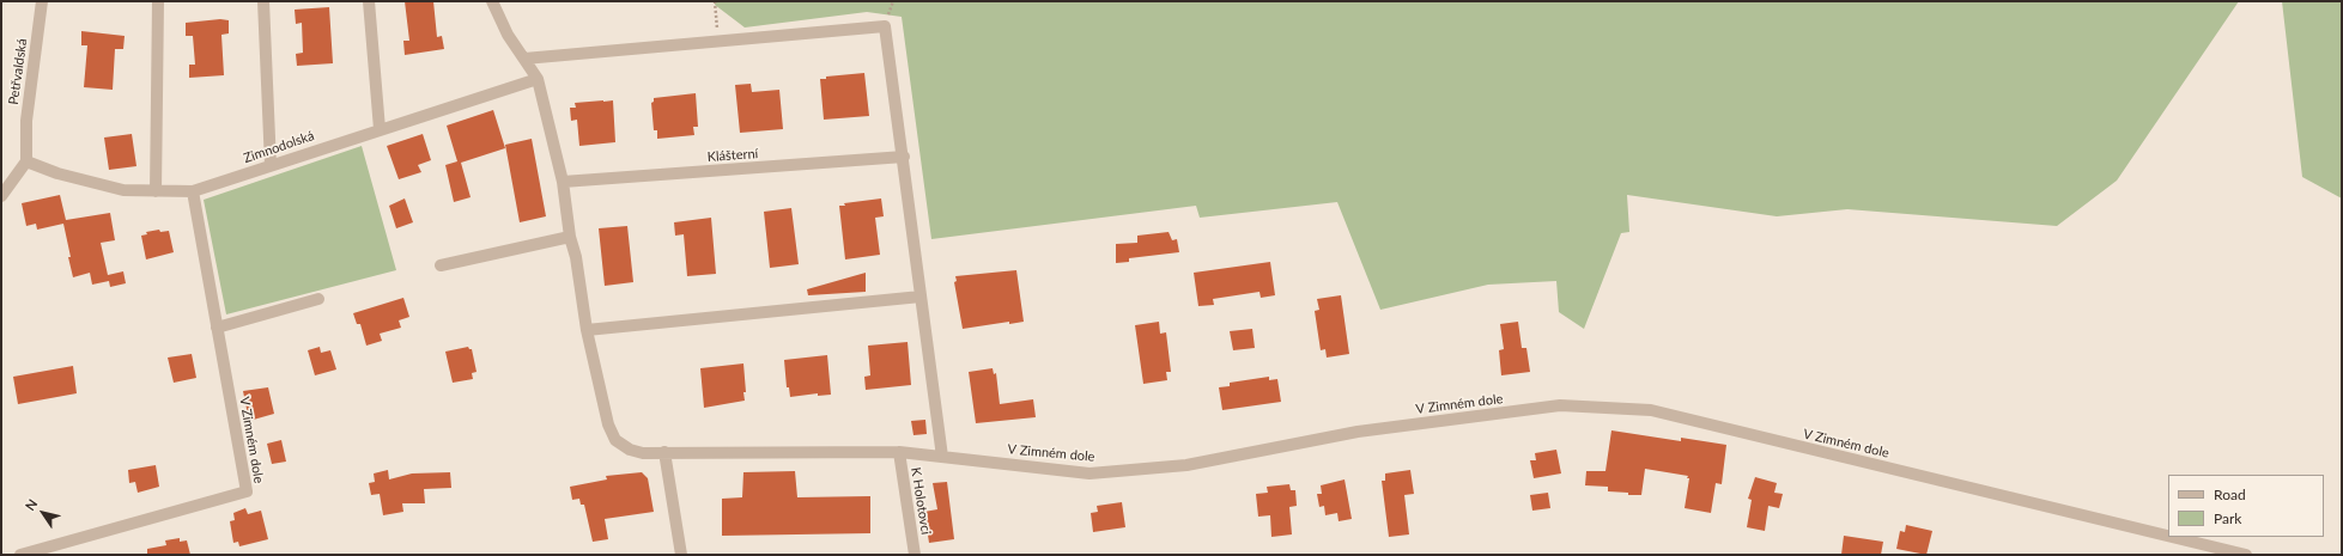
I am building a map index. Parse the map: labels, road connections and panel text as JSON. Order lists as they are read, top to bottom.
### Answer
{
  "streets": {
    "street": [
      "Petřvaldská",
      "Zimnodolská",
      "Klášterní",
      "V Zimném dole",
      "K Holotovci"
    ]
  },
  "crossings": [
    ["Petřvaldská", "Zimnodolská"],
    ["Zimnodolská", "V Zimném dole"],
    ["V Zimném dole", "K Holotovci"]
  ],
  "legend": ["Road", "Park"],
  "north": "top left"
}
